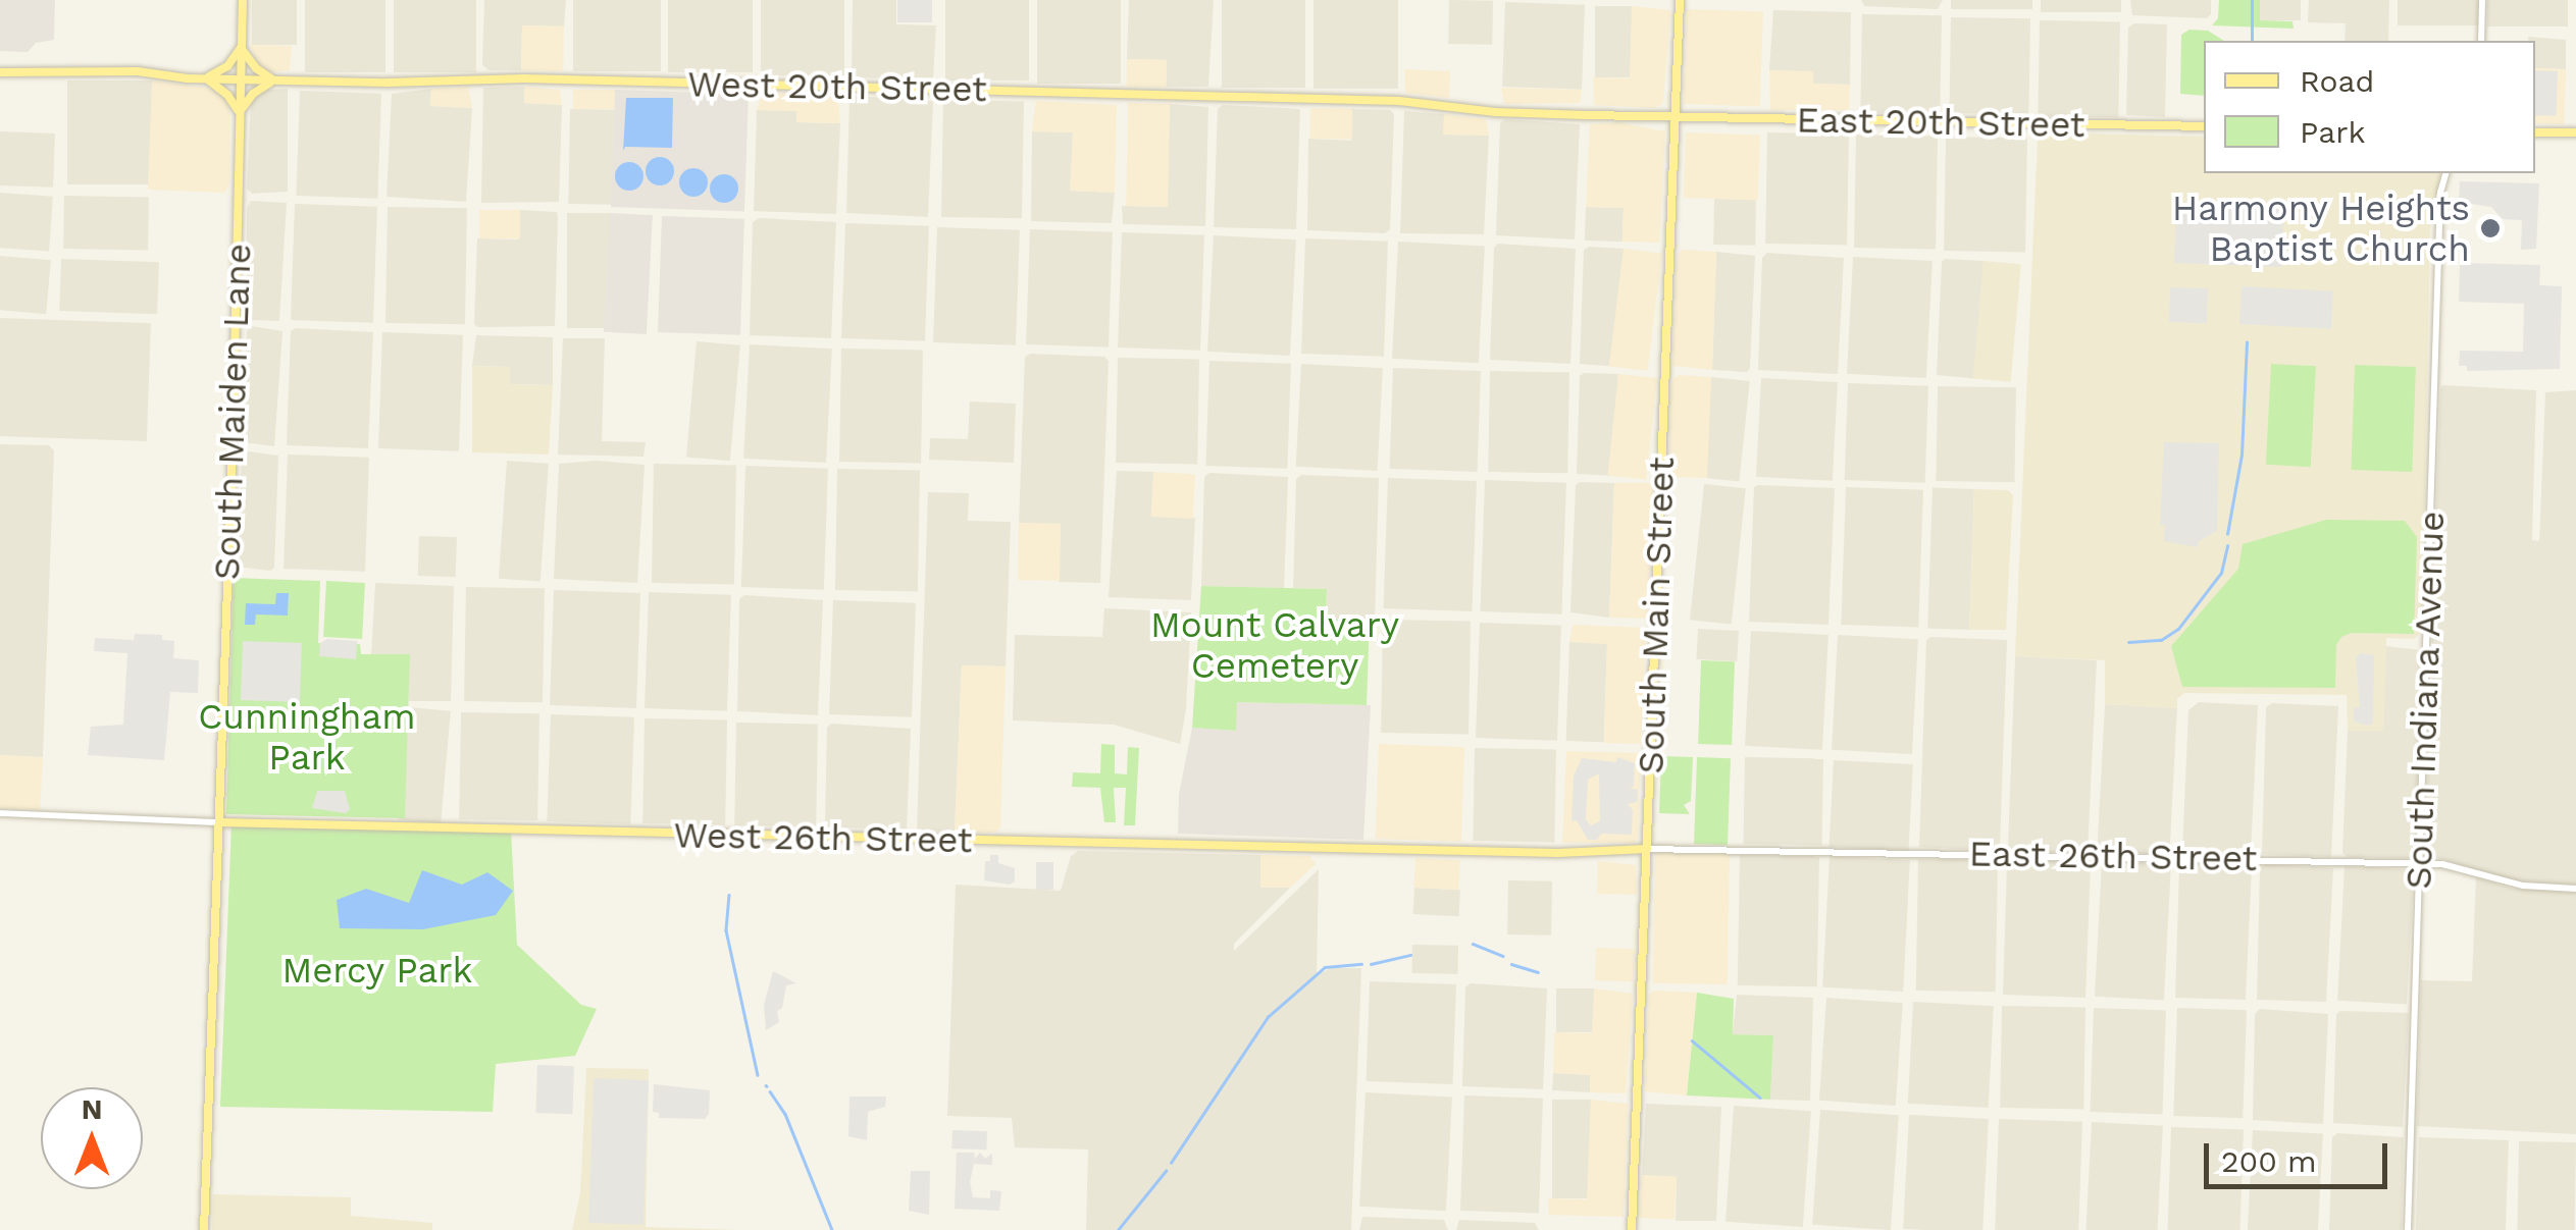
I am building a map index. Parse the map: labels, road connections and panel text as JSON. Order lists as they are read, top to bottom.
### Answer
{
  "streets": {
    "main road": [
      "West 20th Street",
      "East 20th Street",
      "South Maiden Lane",
      "South Main Street",
      "West 26th Street"
    ],
    "street": ["South Indiana Avenue", "East 26th Street"]
  },
  "crossings": [
    ["West 20th Street", "East 20th Street"],
    ["West 20th Street", "South Maiden Lane"],
    ["West 20th Street", "South Main Street"],
    ["East 20th Street", "South Main Street"],
    ["South Maiden Lane", "West 26th Street"],
    ["South Main Street", "West 26th Street"],
    ["South Main Street", "East 26th Street"],
    ["South Indiana Avenue", "East 26th Street"],
    ["West 26th Street", "East 26th Street"]
  ],
  "parks": ["Mount Calvary Cemetery", "Cunningham Park", "Mercy Park"],
  "places": ["Harmony Heights Baptist Church"],
  "legend": ["Road", "Park"],
  "scale_bar": "200 m",
  "north": "top"
}
